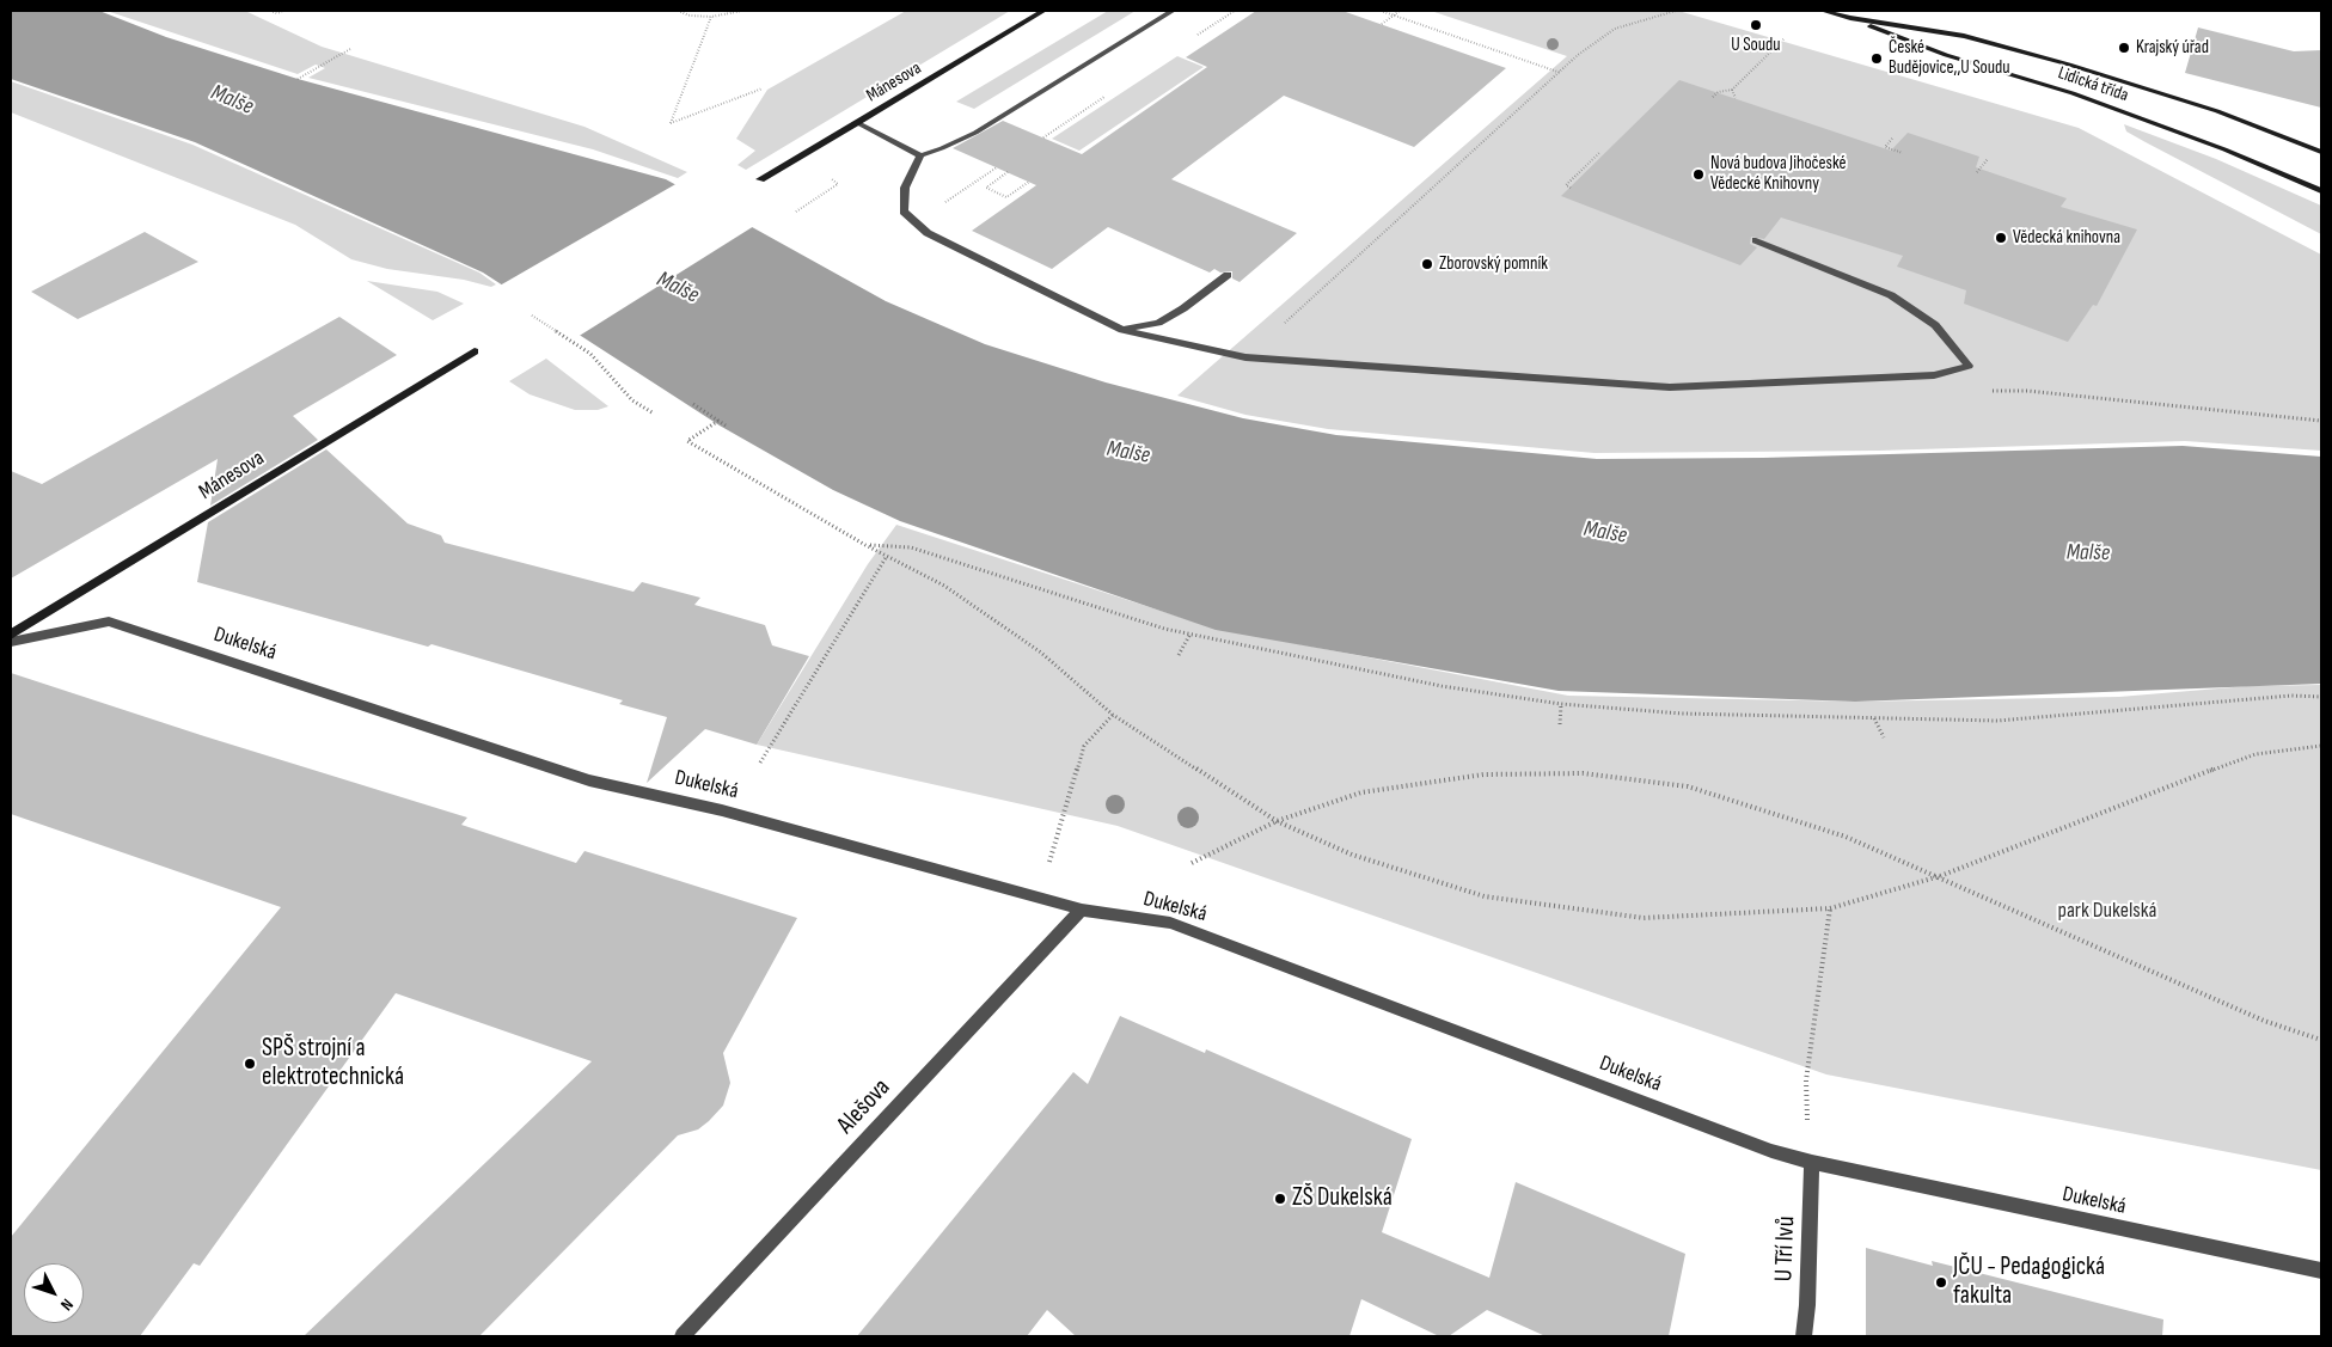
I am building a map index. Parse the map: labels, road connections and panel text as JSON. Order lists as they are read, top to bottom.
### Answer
{
  "streets": {
    "street": [
      "Mánesova",
      "Lidická třída",
      "Dukelská",
      "Alešova",
      "U Tří lvů"
    ]
  },
  "crossings": [
    ["Dukelská", "Alešova"],
    ["Dukelská", "U Tří lvů"]
  ],
  "water": ["Malše"],
  "parks": ["park Dukelská"],
  "places": [
    "U Soudu",
    "Krajský úřad",
    "České Budějovice,,U Soudu",
    "Nová budova Jihočeské Vědecké Knihovny",
    "Vědecká knihovna",
    "Zborovský pomník",
    "SPŠ strojní a elektrotechnická",
    "ZŠ Dukelská",
    "JČU - Pedagogická fakulta"
  ],
  "north": "bottom right"
}
